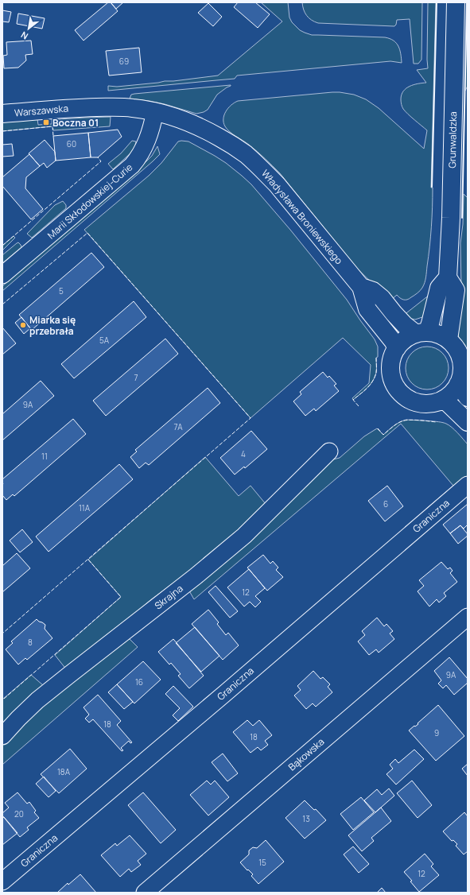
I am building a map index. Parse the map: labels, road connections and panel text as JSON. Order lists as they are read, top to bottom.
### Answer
{
  "streets": {
    "street": [
      "Warszawska",
      "Grunwaldzka",
      "Marii Skłodowskiej-Curie",
      "Władysława Broniewskiego",
      "Graniczna",
      "Skrajna",
      "Bąkowska"
    ]
  },
  "crossings": [
    ["Warszawska", "Marii Skłodowskiej-Curie"],
    ["Warszawska", "Władysława Broniewskiego"],
    ["Marii Skłodowskiej-Curie", "Władysława Broniewskiego"]
  ],
  "places": {
    "transit": ["Boczna 01"],
    "other": ["Miarka się przebrała"]
  },
  "house_numbers": [
    "69",
    "60",
    "5",
    "5A",
    "7",
    "9A",
    "7A",
    "4",
    "11",
    "6",
    "11A",
    "12",
    "8",
    "9A",
    "16",
    "18",
    "9",
    "18",
    "18A",
    "20",
    "13",
    "15",
    "12"
  ],
  "north": "bottom left"
}
